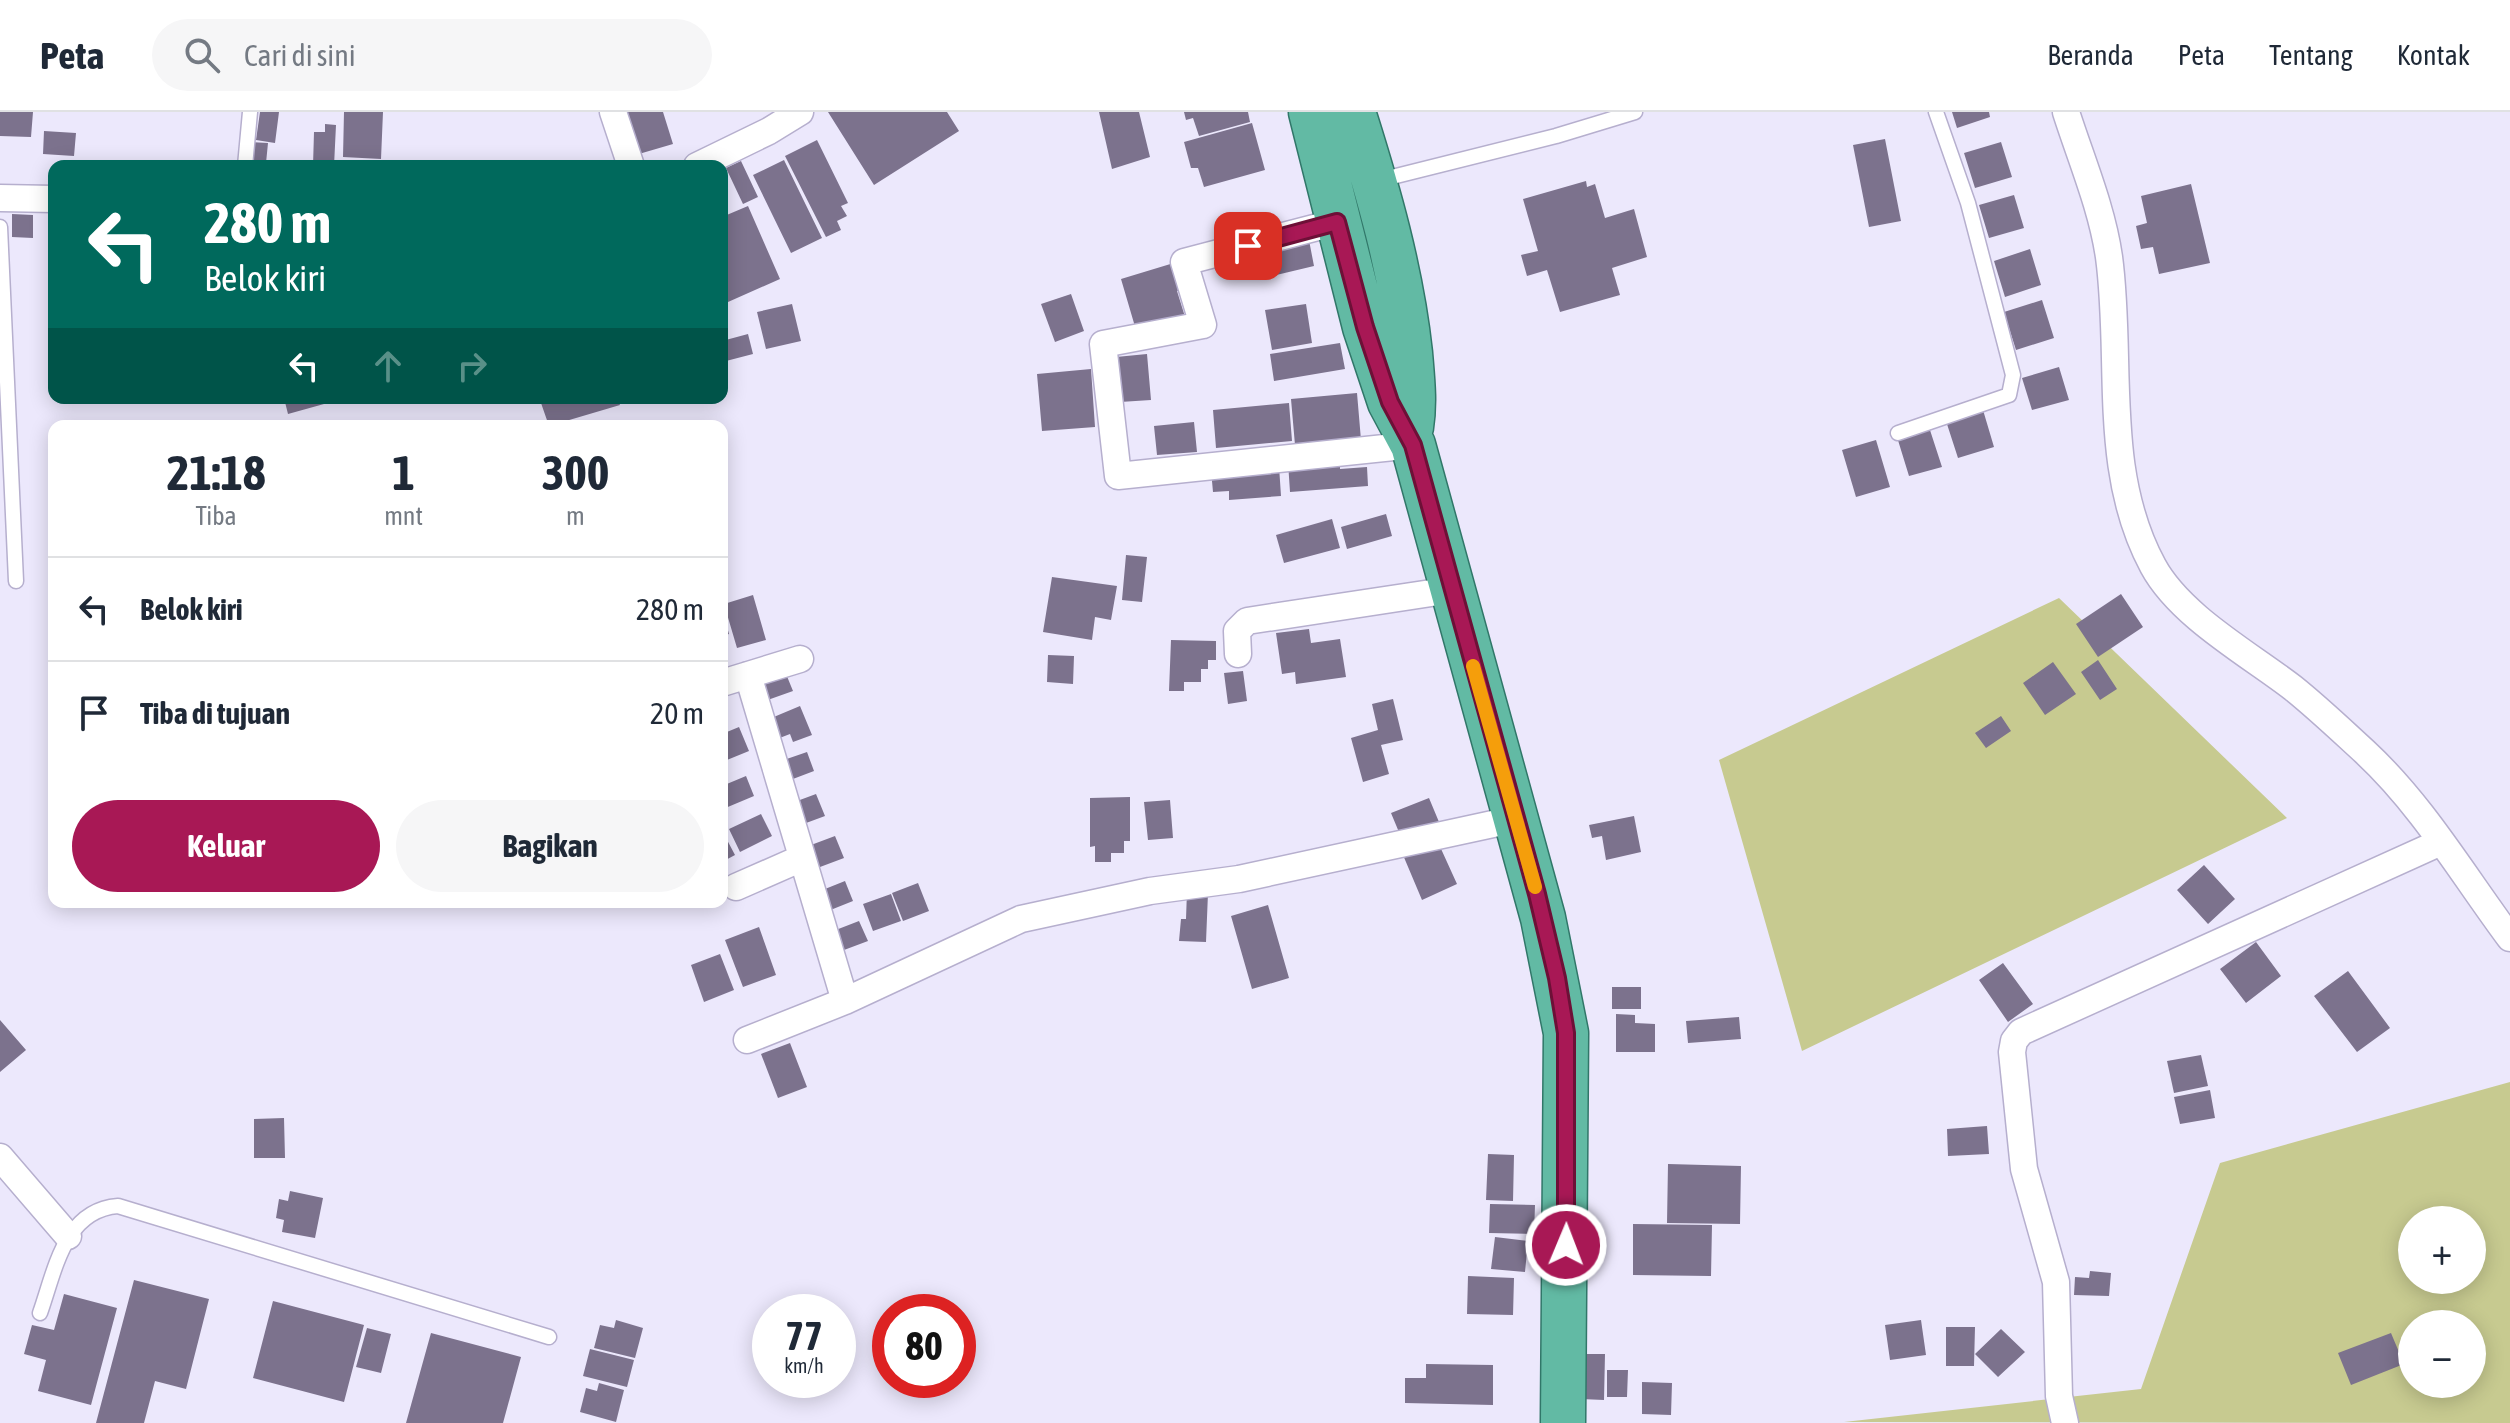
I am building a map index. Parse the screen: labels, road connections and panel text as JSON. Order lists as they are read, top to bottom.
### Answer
{
  "page": {
    "header": "Peta",
    "search": "Cari di sini",
    "nav": [
      "Beranda",
      "Peta",
      "Tentang",
      "Kontak"
    ],
    "turn": ["280 m", "Belok kiri"],
    "eta": [
      "21:18",
      "Tiba",
      "1",
      "mnt",
      "300",
      "m"
    ],
    "list": [
      {
        "name": "Belok kiri",
        "value": "280 m"
      },
      {
        "name": "Tiba di tujuan",
        "value": "20 m"
      }
    ],
    "buttons": ["Keluar", "Bagikan"],
    "map_buttons": ["+", "−"],
    "speed": "77 km/h",
    "limit": "80"
  }
}
